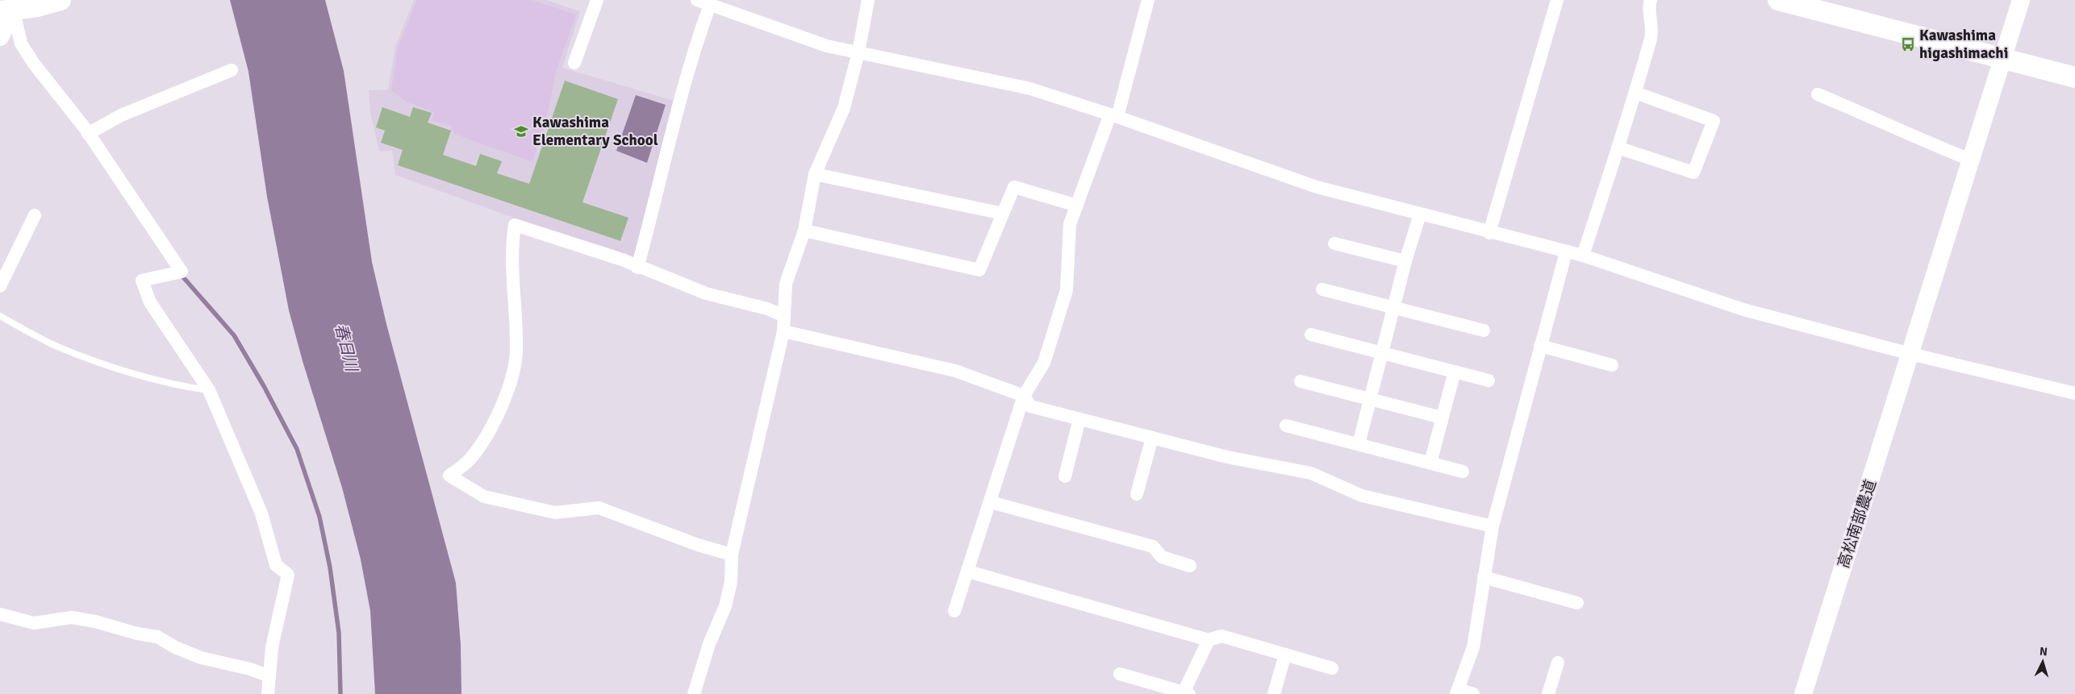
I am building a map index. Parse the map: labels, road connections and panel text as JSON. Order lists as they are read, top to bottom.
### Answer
{
  "streets": {
    "street": ["高松南部農道"]
  },
  "water": ["春日川"],
  "places": {
    "bus stop": ["Kawashima higashimachi"],
    "school or university": ["Kawashima Elementary School"]
  },
  "north": "top"
}
